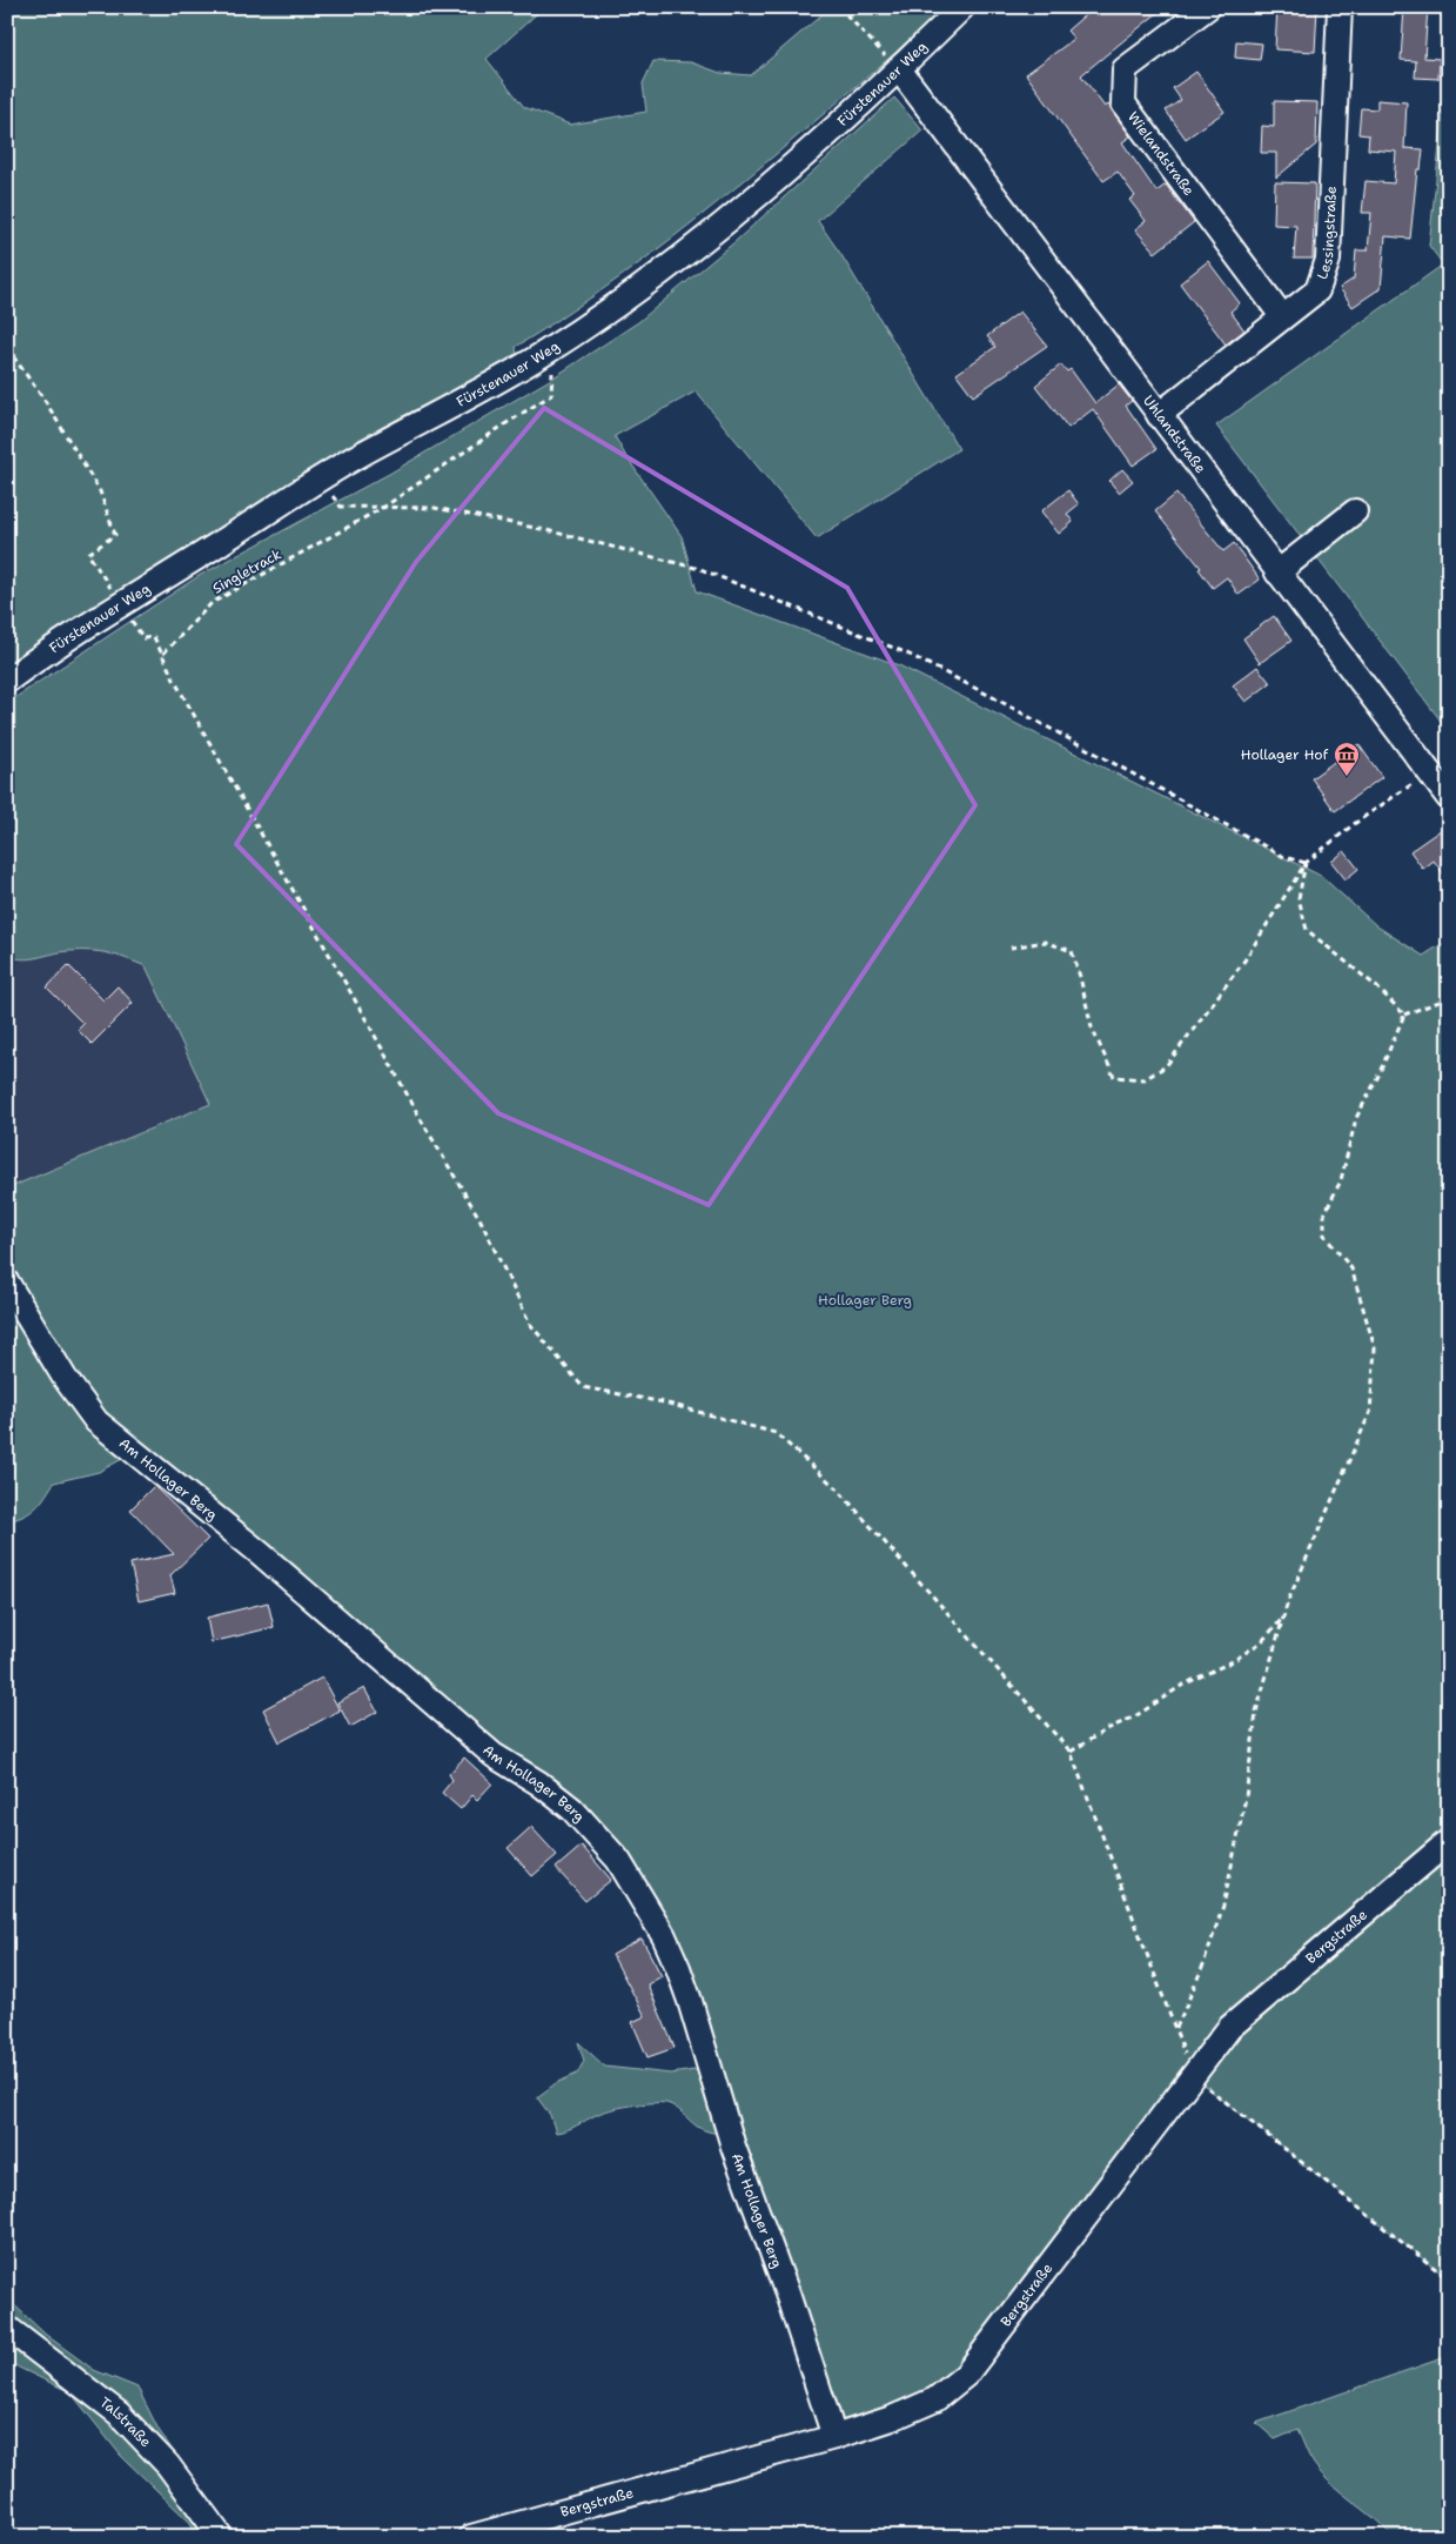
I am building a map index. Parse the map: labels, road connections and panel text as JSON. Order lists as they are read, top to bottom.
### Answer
{
  "streets": {
    "street": [
      "Fürstenauer Weg",
      "Wielandstraße",
      "Lessingstraße",
      "Uhlandstraße",
      "Am Hollager Berg",
      "Bergstraße",
      "Talstraße"
    ],
    "path": ["Singletrack"]
  },
  "crossings": [
    ["Fürstenauer Weg", "Uhlandstraße"],
    ["Fürstenauer Weg", "Singletrack"],
    ["Wielandstraße", "Lessingstraße"],
    ["Lessingstraße", "Uhlandstraße"],
    ["Am Hollager Berg", "Bergstraße"]
  ],
  "parks": ["Hollager Berg"],
  "places": {
    "museum": ["Hollager Hof"]
  }
}
